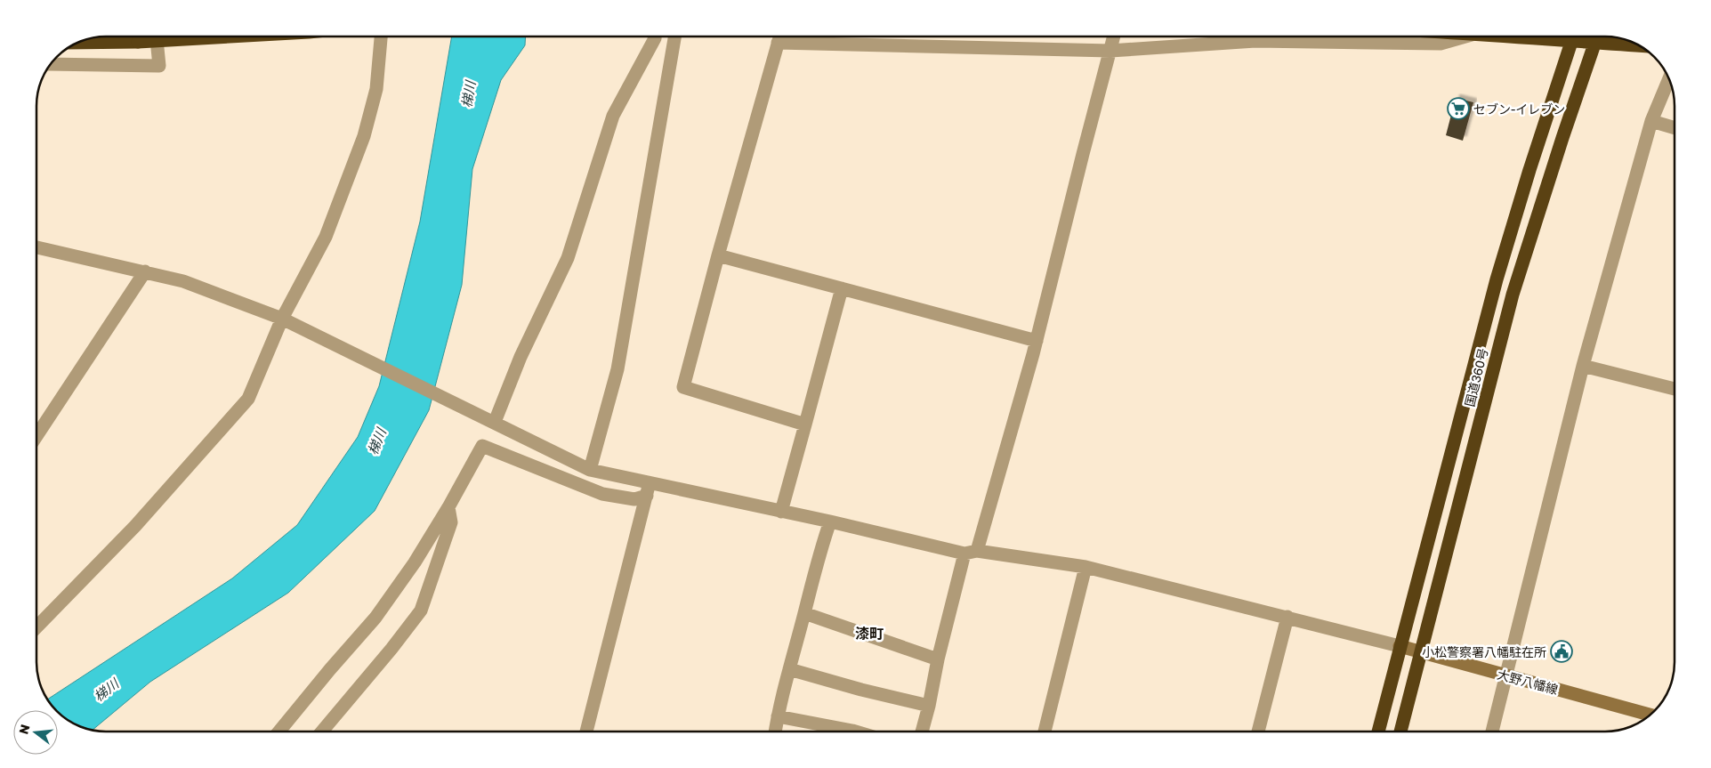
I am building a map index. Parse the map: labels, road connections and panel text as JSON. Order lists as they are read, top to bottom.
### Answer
{
  "streets": {
    "highway": ["国道360号"],
    "main road": ["大野八幡線"]
  },
  "crossings": [
    ["国道360号", "大野八幡線"]
  ],
  "districts": ["漆町"],
  "water": ["梯川"],
  "places": {
    "supermarket": ["セブン-イレブン"],
    "public building": ["小松警察署八幡駐在所"]
  },
  "north": "left"
}
